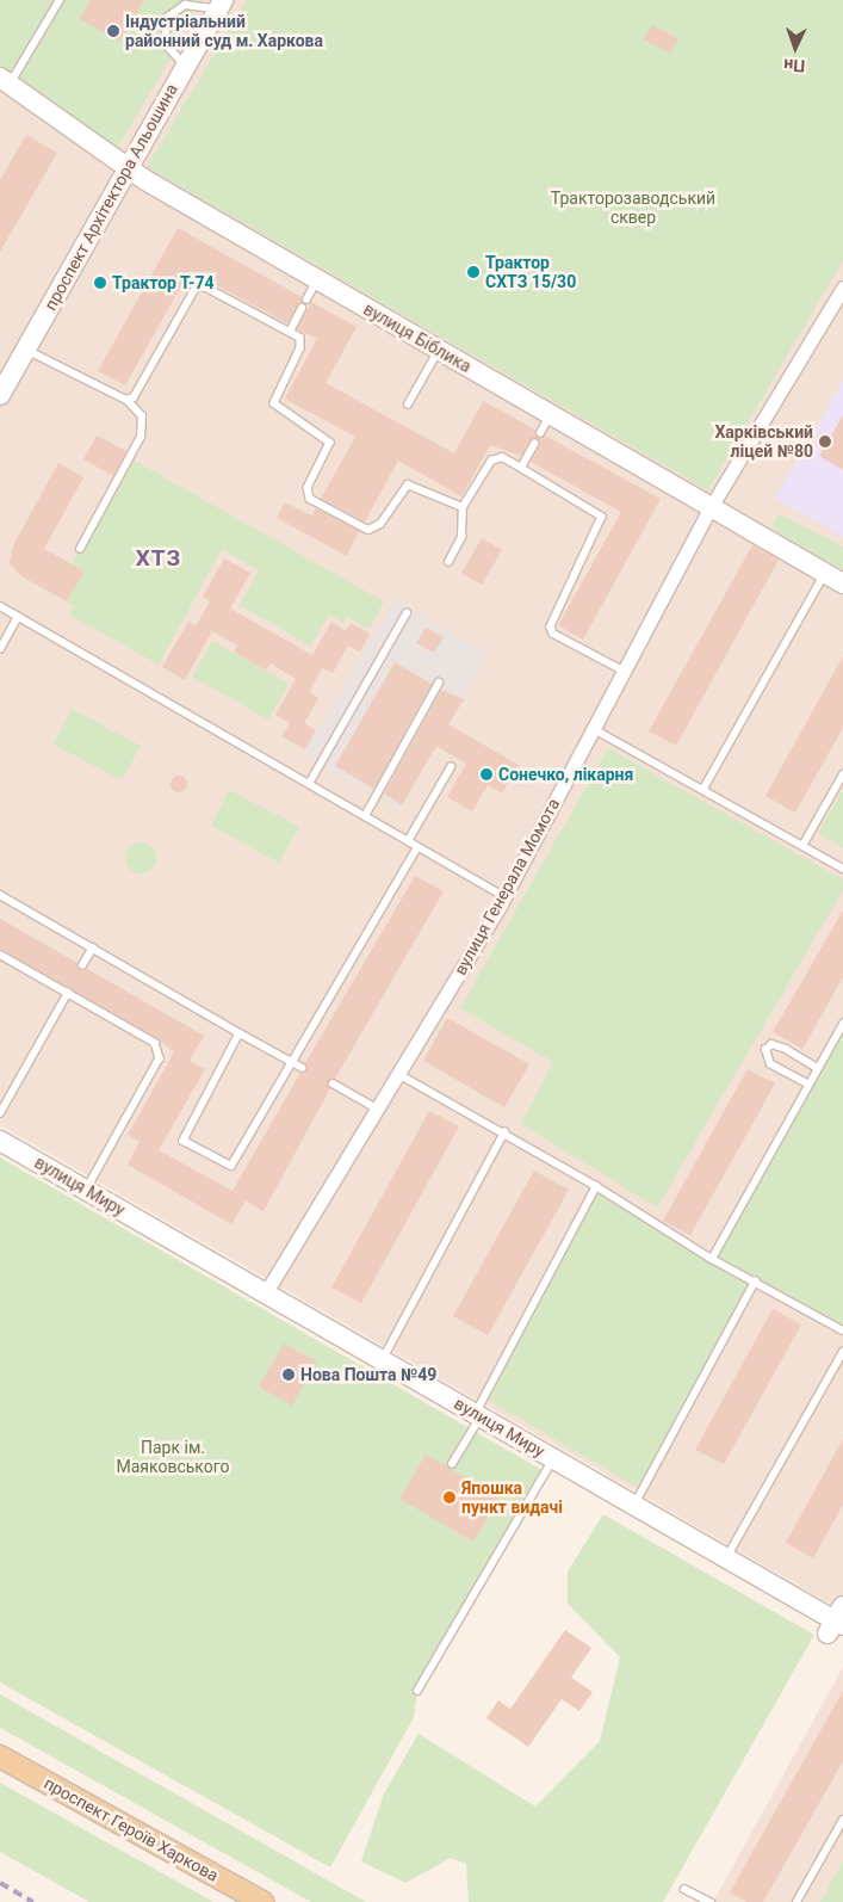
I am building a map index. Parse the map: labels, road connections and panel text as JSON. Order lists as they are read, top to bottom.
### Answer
{
  "streets": {
    "main road": ["проспект Героїв Харкова"],
    "street": [
      "проспект Архітектора Альошина",
      "вулиця Біблика",
      "вулиця Генерала Момота",
      "вулиця Миру"
    ]
  },
  "crossings": [
    ["проспект Архітектора Альошина", "вулиця Біблика"],
    ["вулиця Біблика", "вулиця Генерала Момота"],
    ["вулиця Генерала Момота", "вулиця Миру"]
  ],
  "districts": ["ХТЗ"],
  "parks": ["Тракторозаводський сквер", "Парк ім. Маяковського"],
  "places": [
    "Індустріальний районний суд м. Харкова",
    "Трактор СХТЗ 15/30",
    "Трактор Т-74",
    "Харківський ліцей №80",
    "Сонечко, лікарня",
    "Нова Пошта №49",
    "Япошка пункт видачі"
  ],
  "north": "bottom"
}
